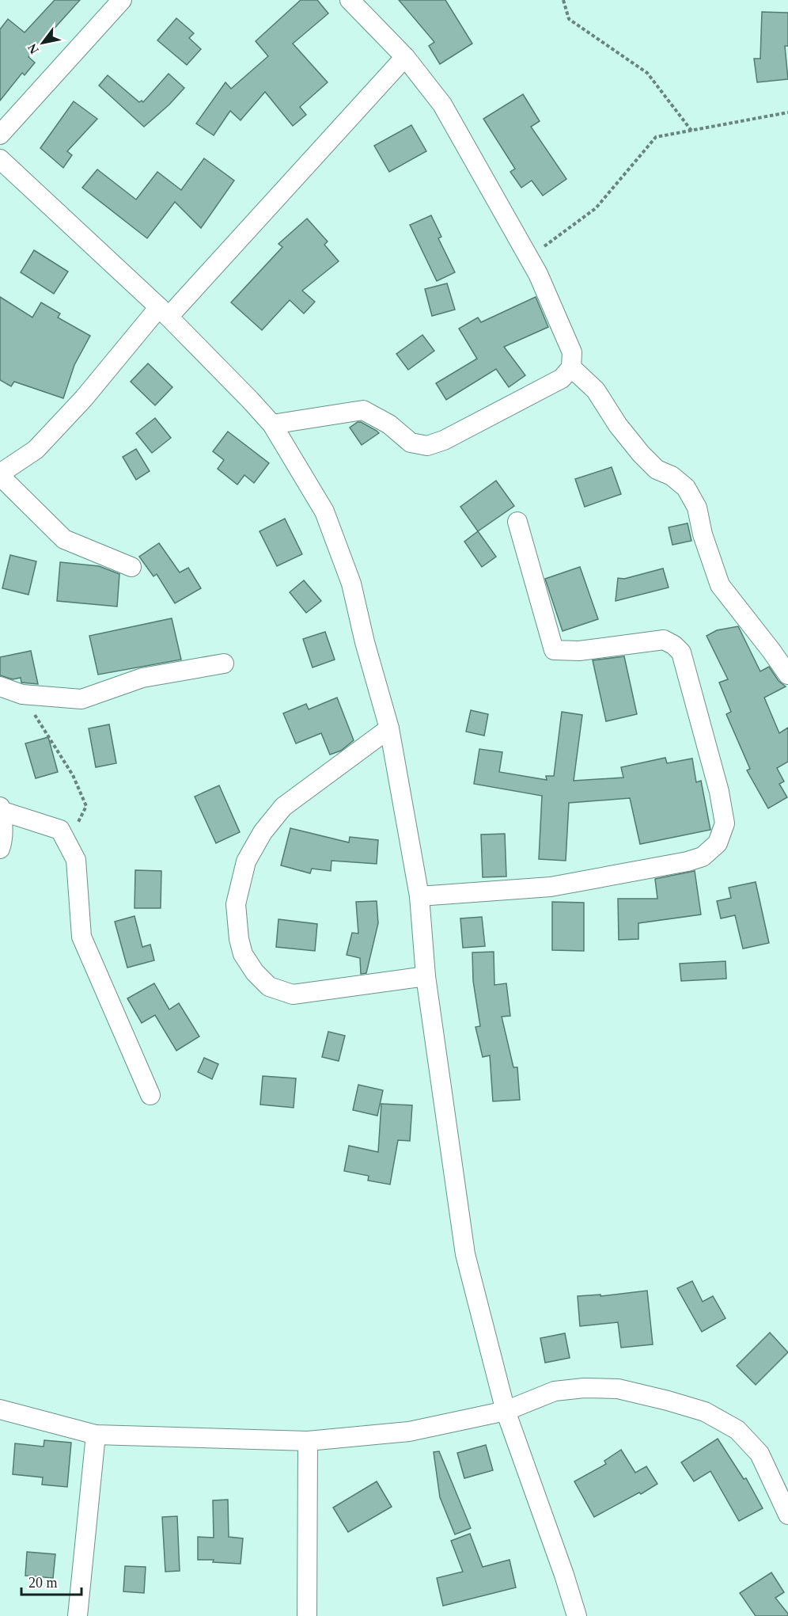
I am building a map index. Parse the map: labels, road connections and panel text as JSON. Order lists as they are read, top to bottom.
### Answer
{
  "scale_bar": "20 m",
  "north": "bottom left"
}
